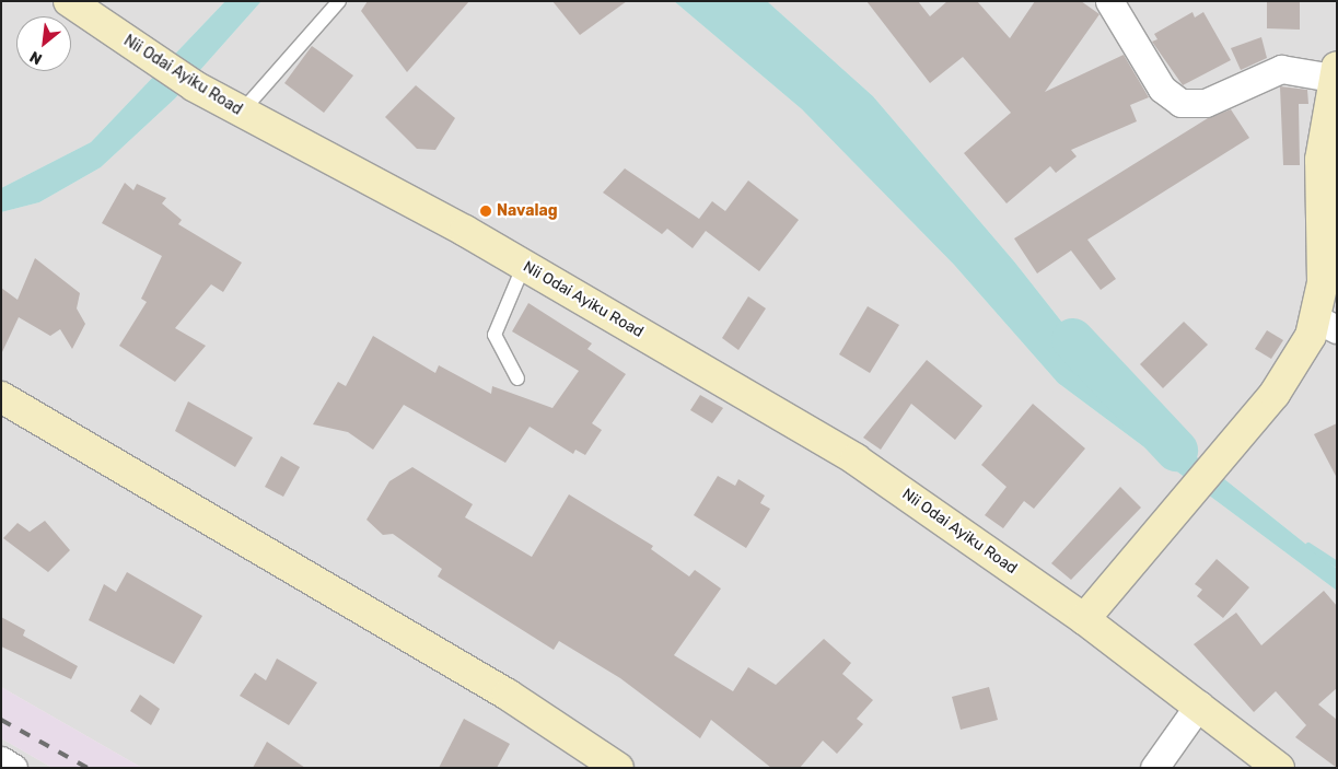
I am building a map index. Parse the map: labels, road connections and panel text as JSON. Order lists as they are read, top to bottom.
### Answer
{
  "streets": {
    "street": ["Nii Odai Ayiku Road"]
  },
  "places": ["Navalag"],
  "north": "bottom left"
}
